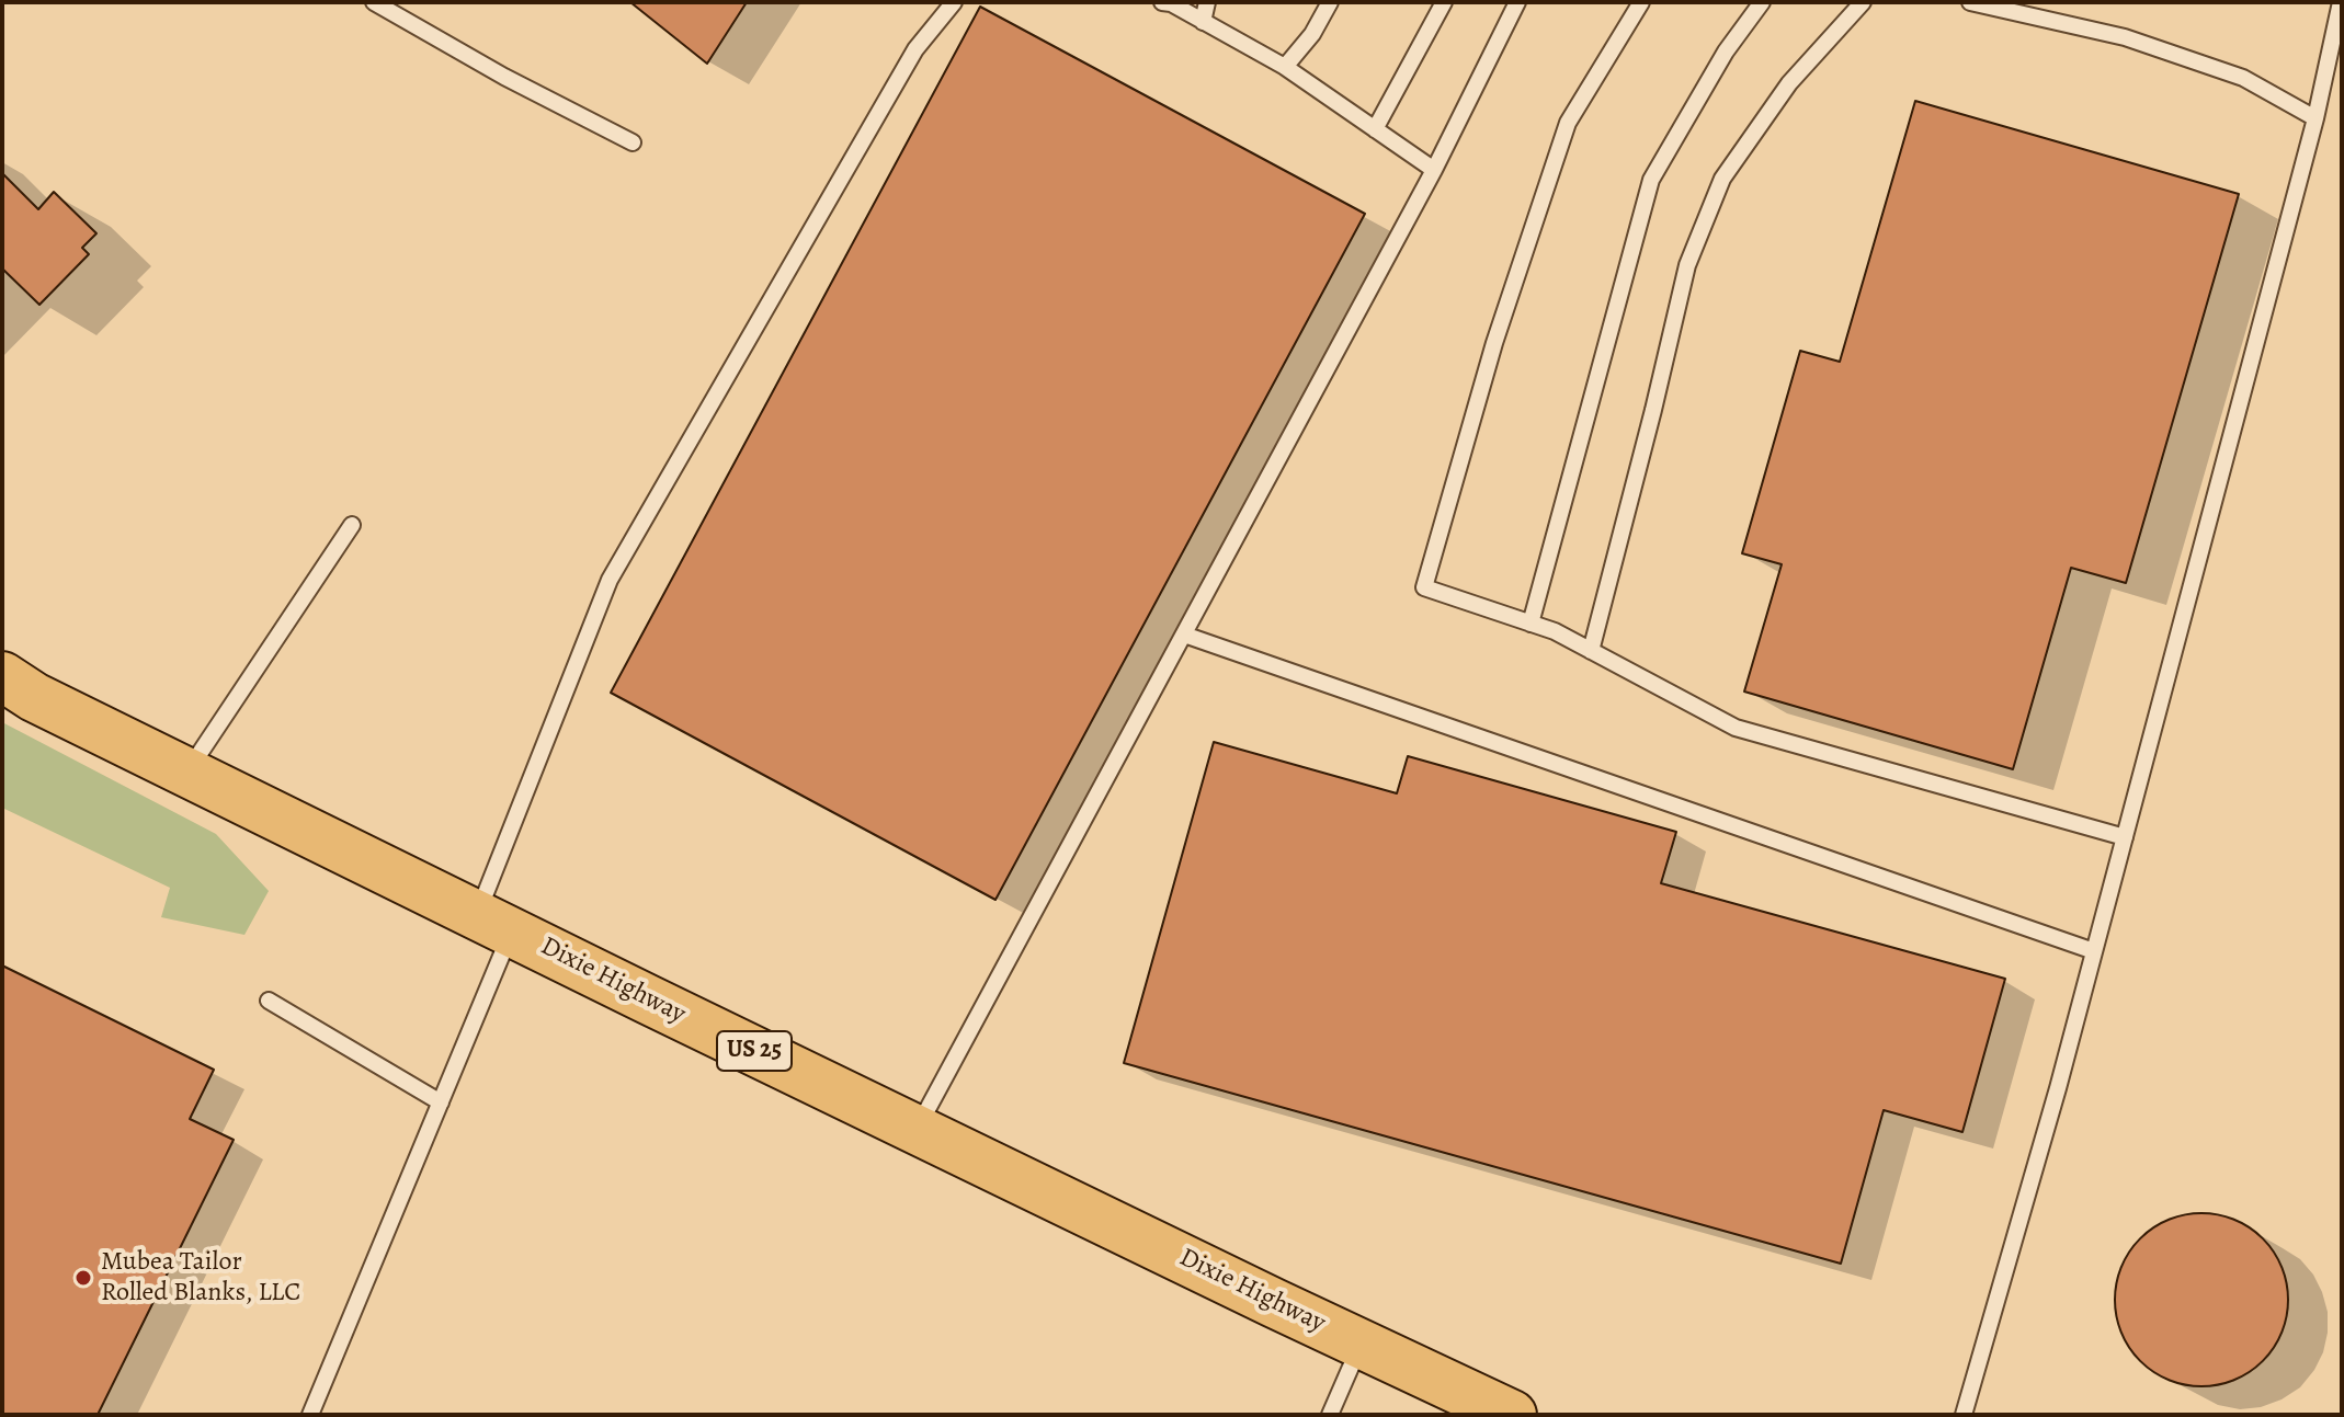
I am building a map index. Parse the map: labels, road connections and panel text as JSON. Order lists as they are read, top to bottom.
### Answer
{
  "streets": {
    "main road": ["Dixie Highway", "US 25"]
  },
  "places": ["Mubea Tailor Rolled Blanks, LLC"]
}
